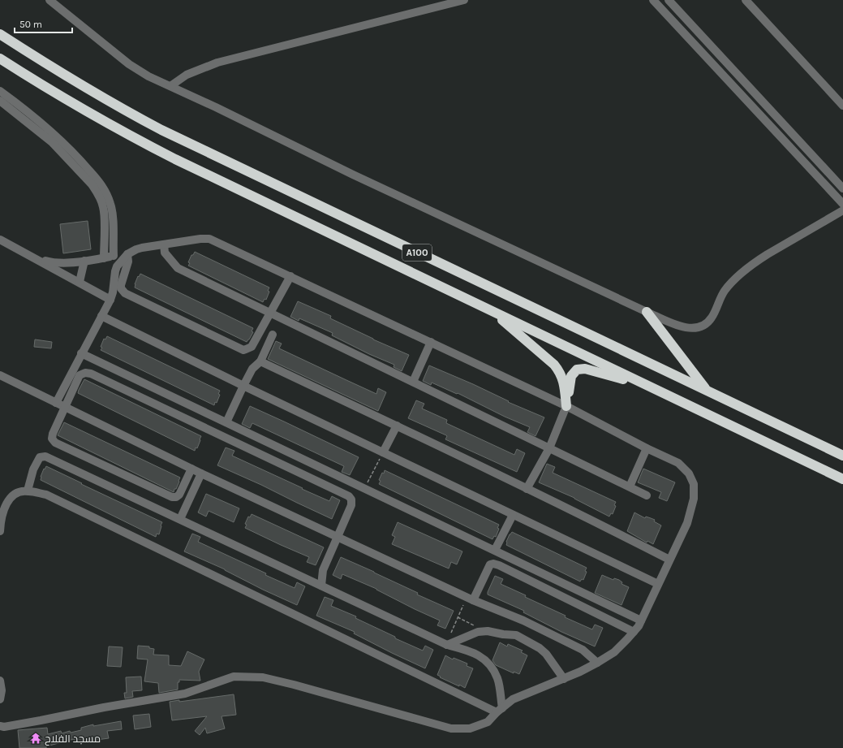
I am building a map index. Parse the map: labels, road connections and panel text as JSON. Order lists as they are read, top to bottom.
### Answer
{
  "streets": {
    "highway": ["A100"]
  },
  "places": {
    "temple": ["مسجد الفلاح"]
  },
  "scale_bar": "50 m"
}
